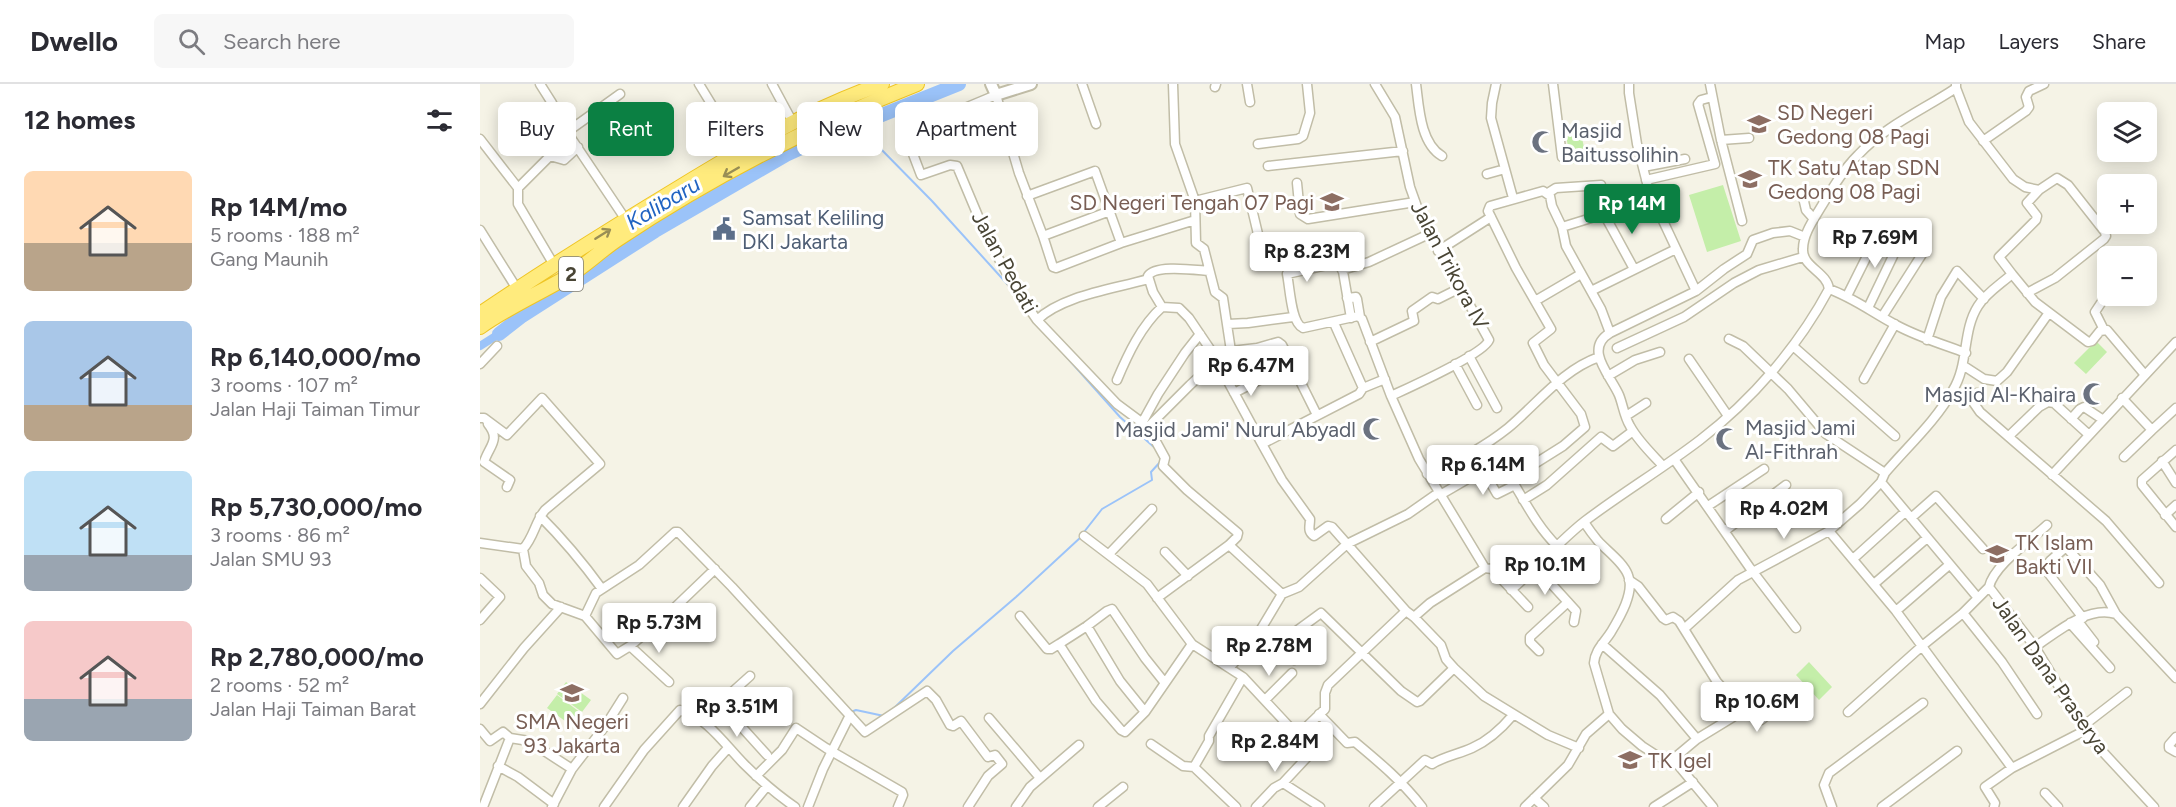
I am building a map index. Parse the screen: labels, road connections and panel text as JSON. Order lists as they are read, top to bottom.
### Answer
{
  "streets": {
    "highway": ["2"],
    "street": ["Jalan Pedati", "Jalan Trikora IV", "Jalan Dana Praserya"]
  },
  "water": ["Kalibaru"],
  "places": {
    "school or university": [
      "SD Negeri Gedong 08 Pagi",
      "TK Satu Atap SDN Gedong 08 Pagi",
      "SD Negeri Tengah 07 Pagi",
      "TK Islam Bakti VII",
      "SMA Negeri 93 Jakarta",
      "TK Igel"
    ],
    "mosque": [
      "Masjid Baitussolihin",
      "Masjid Al-Khaira",
      "Masjid Jami' Nurul Abyadl",
      "Masjid Jami Al-Fithrah"
    ],
    "public building": ["Samsat Keliling DKI Jakarta"]
  },
  "page": {
    "header": "Dwello",
    "search": "Search here",
    "nav": ["Map", "Layers", "Share"],
    "heading": "12 homes",
    "map_buttons": ["+", "−"],
    "chip": [
      "Buy",
      "Rent",
      "Filters",
      "New",
      "Apartment"
    ],
    "list": [
      {
        "name": "Rp 14M/mo",
        "note": "5 rooms · 188 m² · Gang Maunih"
      },
      {
        "name": "Rp 6,140,000/mo",
        "note": "3 rooms · 107 m² · Jalan Haji Taiman Timur"
      },
      {
        "name": "Rp 5,730,000/mo",
        "note": "3 rooms · 86 m² · Jalan SMU 93"
      },
      {
        "name": "Rp 2,780,000/mo",
        "note": "2 rooms · 52 m² · Jalan Haji Taiman Barat"
      }
    ],
    "price": [
      "Rp 14M",
      "Rp 7.69M",
      "Rp 8.23M",
      "Rp 6.47M",
      "Rp 6.14M",
      "Rp 4.02M",
      "Rp 10.1M",
      "Rp 5.73M",
      "Rp 2.78M",
      "Rp 10.6M",
      "Rp 3.51M",
      "Rp 2.84M"
    ]
  }
}
